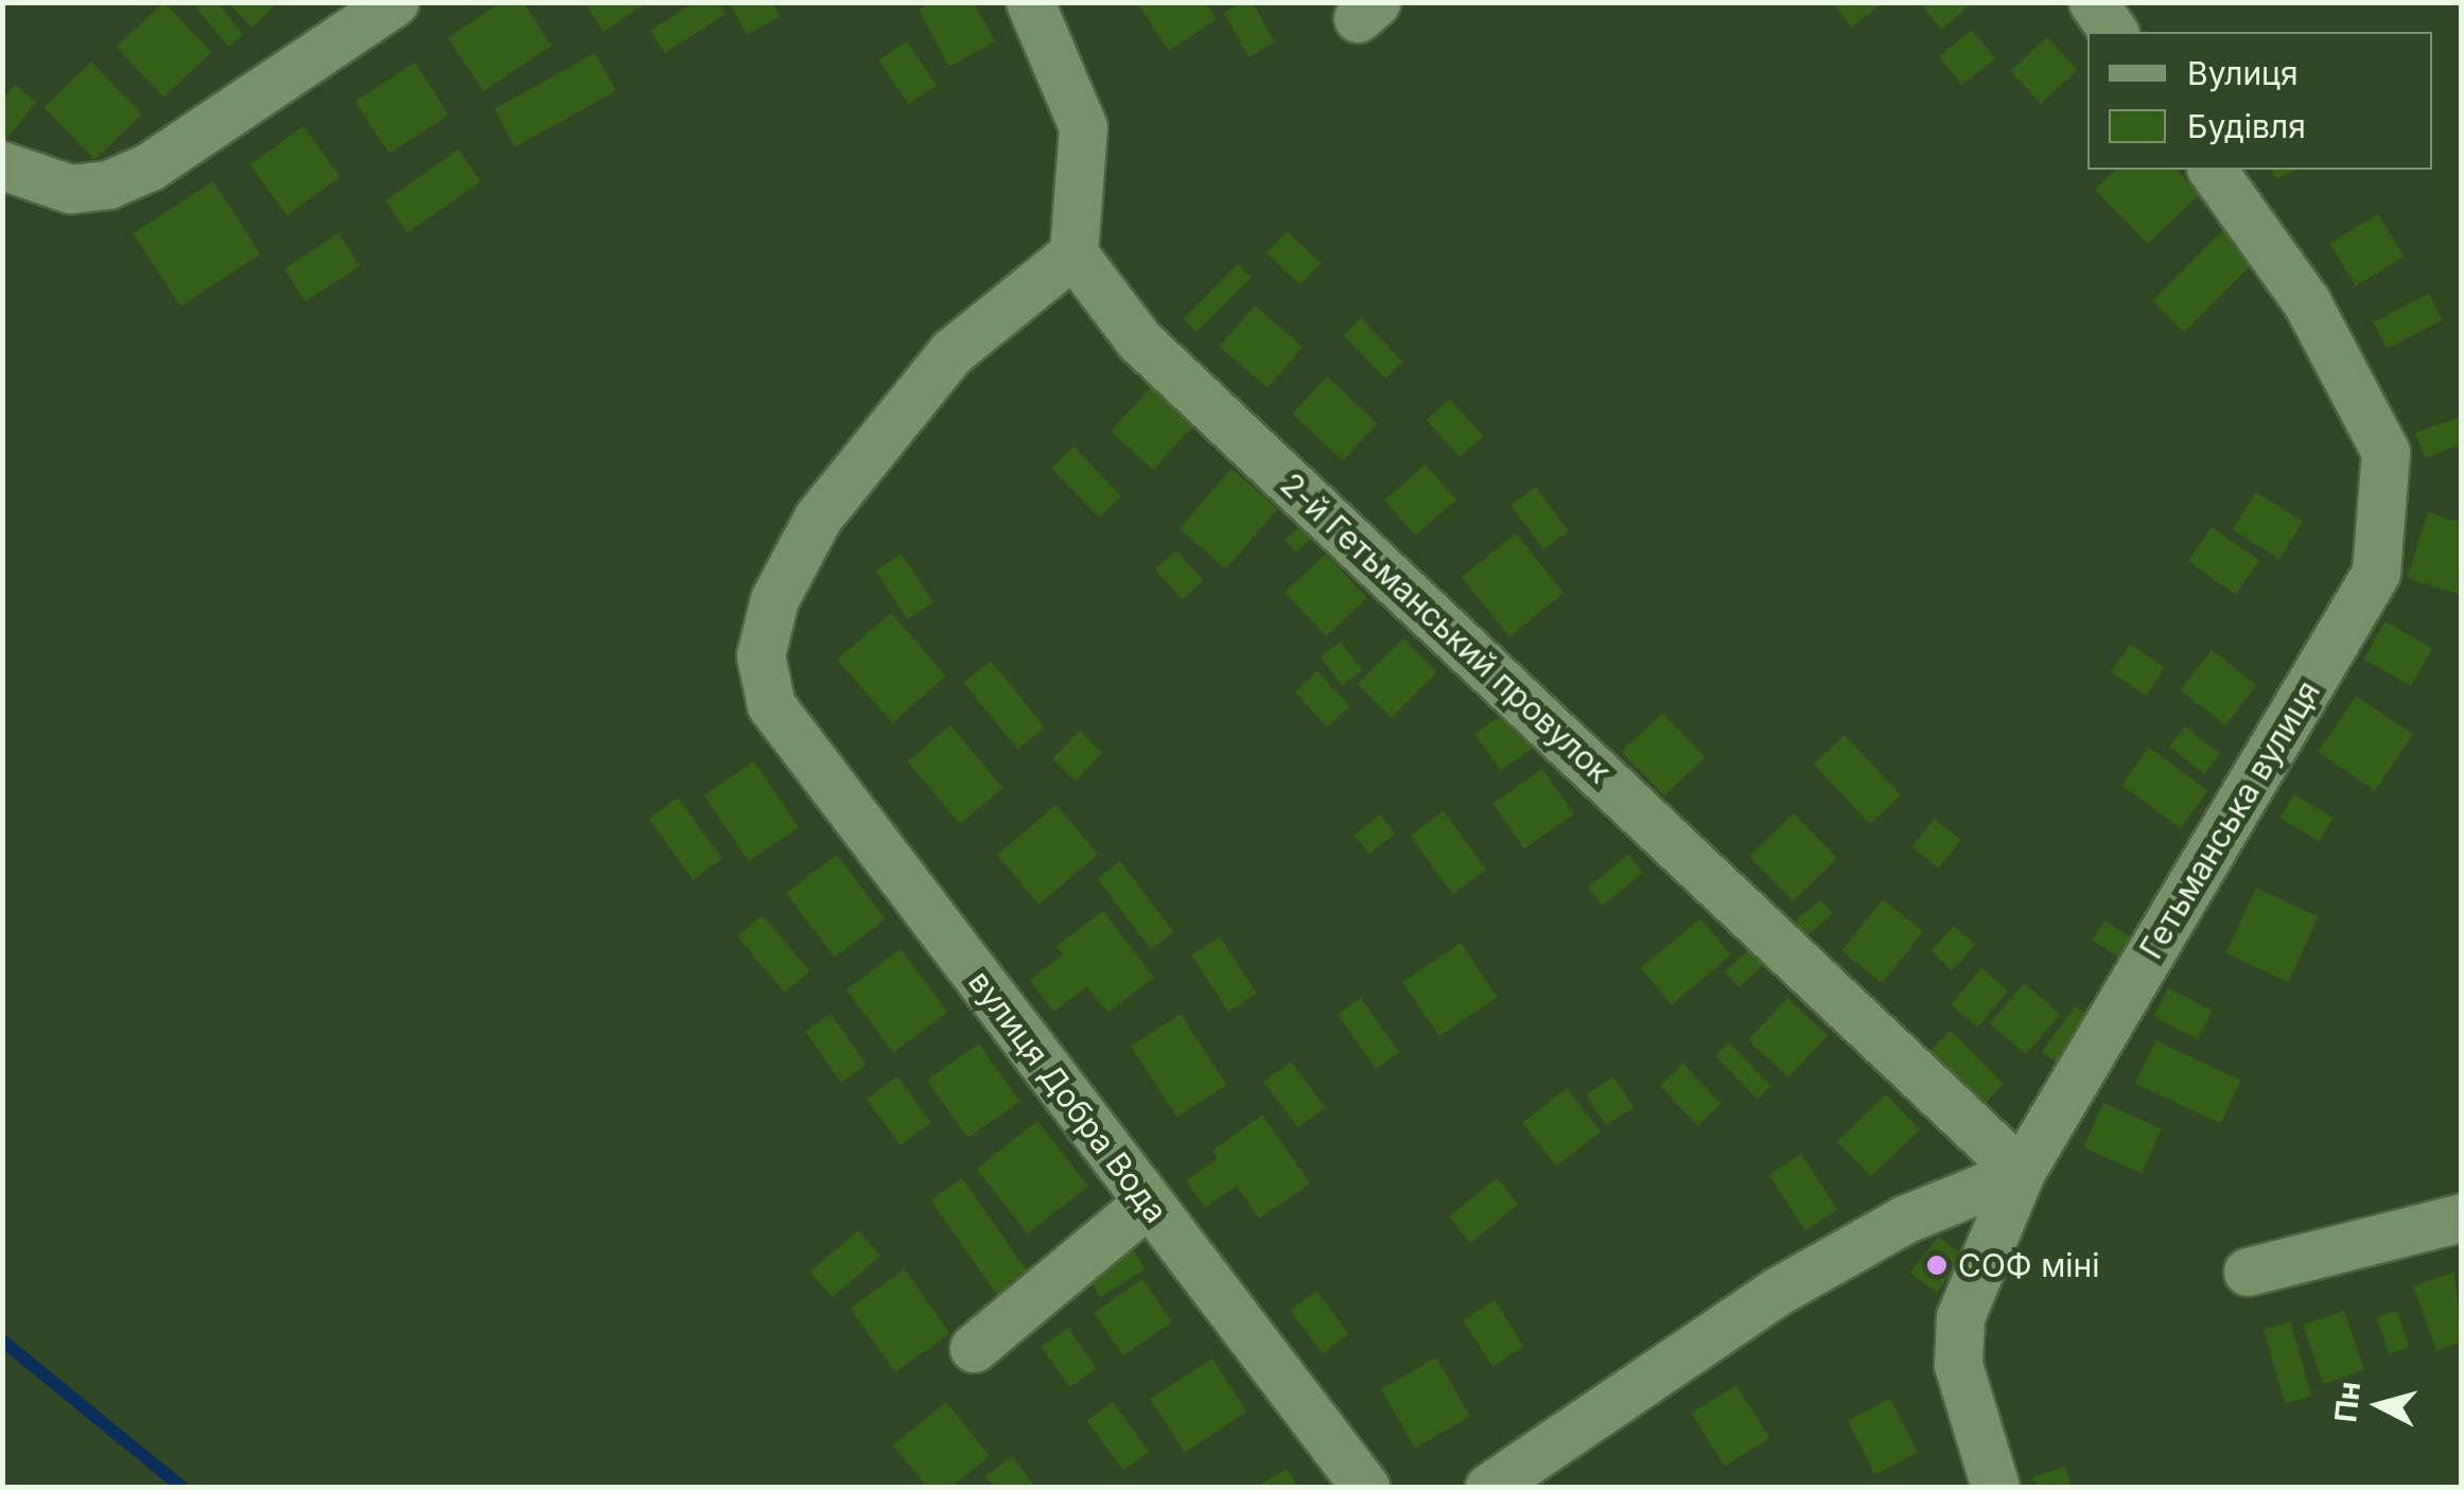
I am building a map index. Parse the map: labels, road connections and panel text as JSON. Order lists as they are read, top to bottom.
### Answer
{
  "streets": {
    "street": ["2-й Гетьманський провулок", "Гетьманська вулиця", "вулиця Добра Вода"]
  },
  "crossings": [
    ["2-й Гетьманський провулок", "Гетьманська вулиця"],
    ["2-й Гетьманський провулок", "вулиця Добра Вода"]
  ],
  "places": ["СОФ міні"],
  "legend": ["Вулиця", "Будівля"],
  "north": "left"
}
